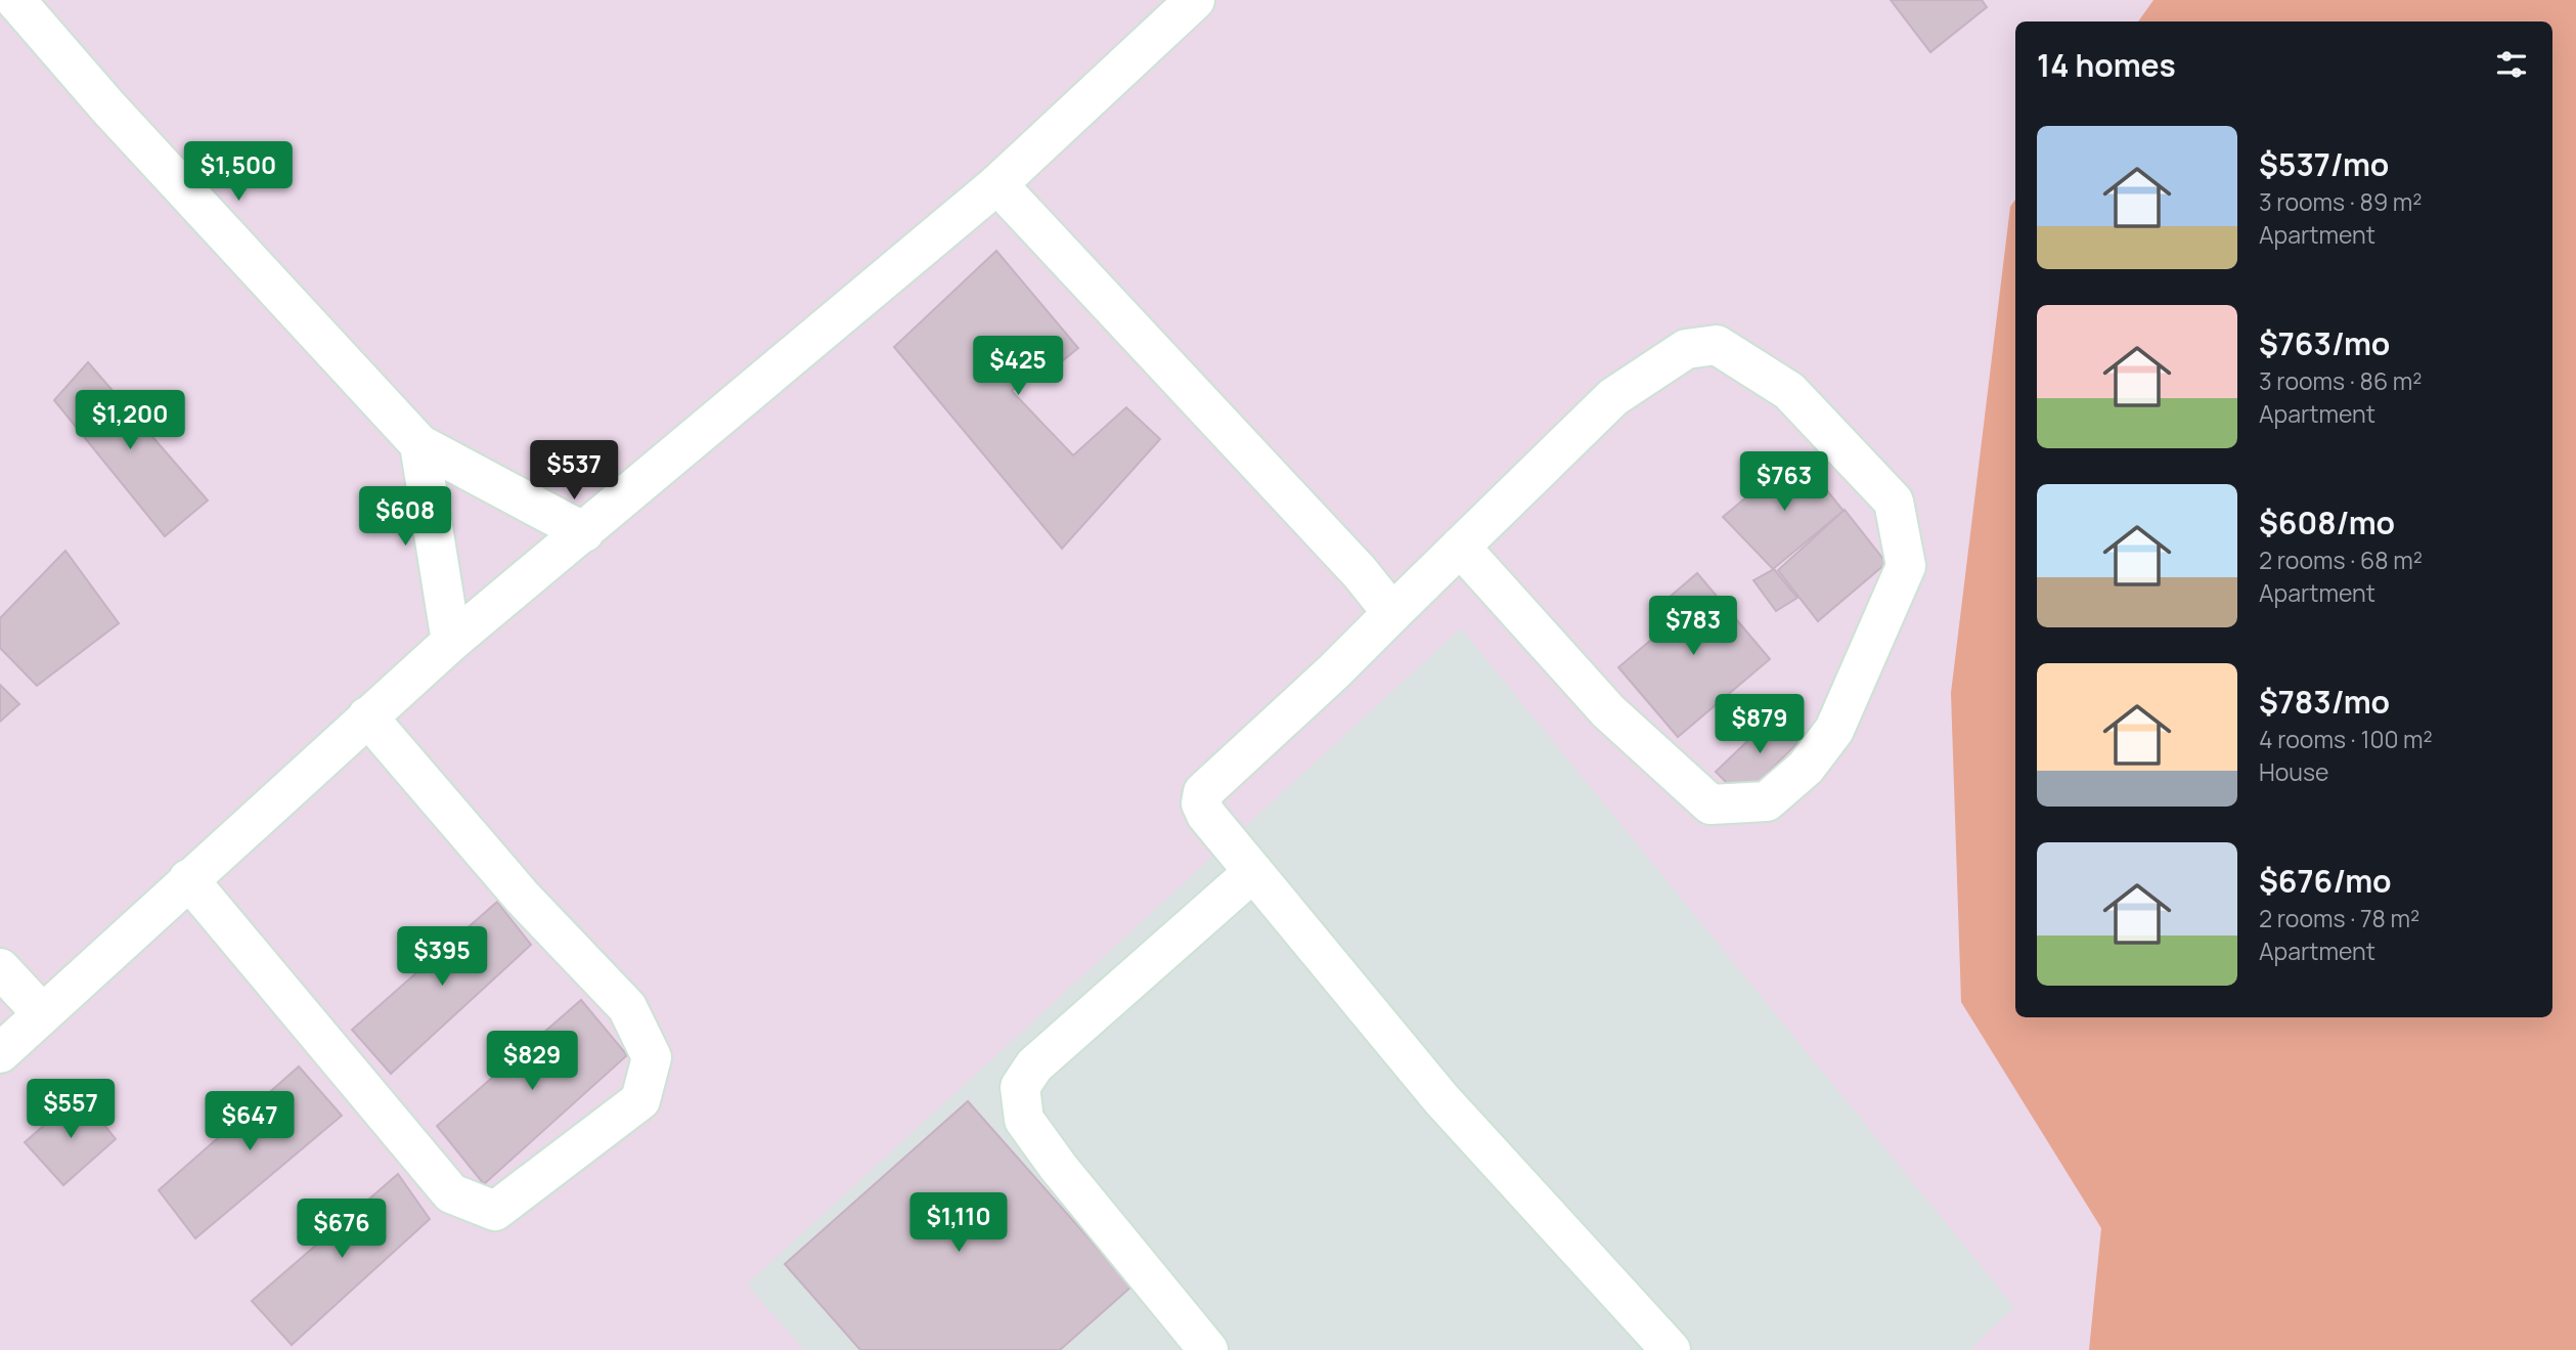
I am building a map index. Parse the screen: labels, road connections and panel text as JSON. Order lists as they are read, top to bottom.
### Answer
{
  "page": {
    "heading": "14 homes",
    "list": [
      {
        "name": "$537/mo",
        "note": "3 rooms · 89 m² · Apartment"
      },
      {
        "name": "$763/mo",
        "note": "3 rooms · 86 m² · Apartment"
      },
      {
        "name": "$608/mo",
        "note": "2 rooms · 68 m² · Apartment"
      },
      {
        "name": "$783/mo",
        "note": "4 rooms · 100 m² · House"
      },
      {
        "name": "$676/mo",
        "note": "2 rooms · 78 m² · Apartment"
      }
    ],
    "price": [
      "$1,500",
      "$425",
      "$1,200",
      "$537",
      "$763",
      "$608",
      "$783",
      "$879",
      "$395",
      "$829",
      "$557",
      "$647",
      "$1,110",
      "$676"
    ]
  }
}
